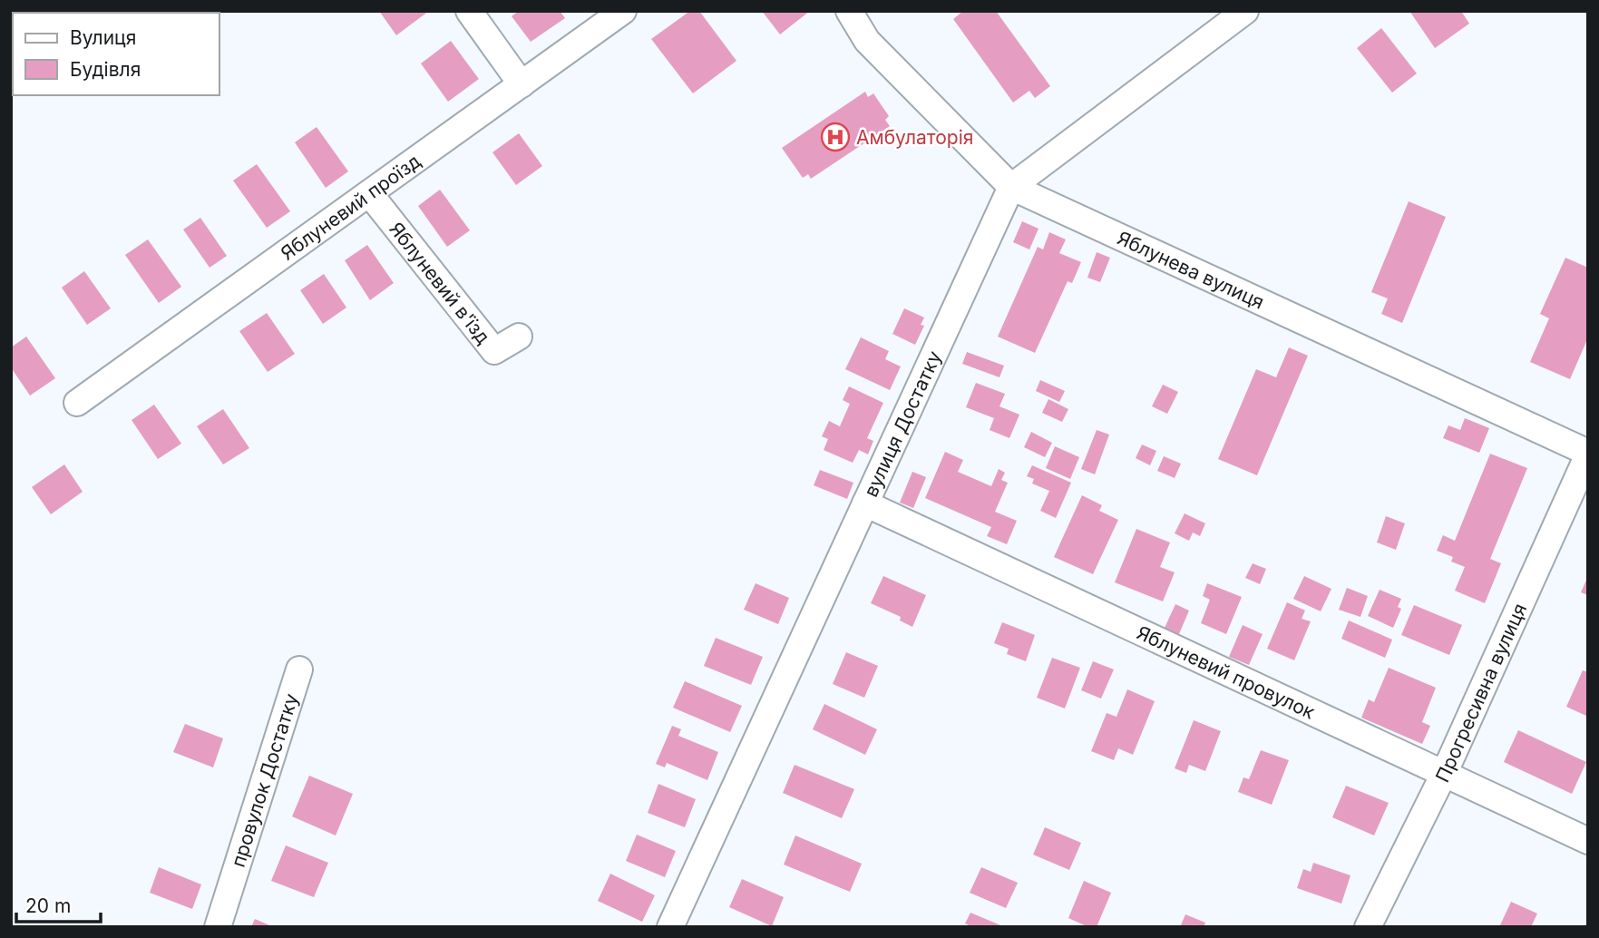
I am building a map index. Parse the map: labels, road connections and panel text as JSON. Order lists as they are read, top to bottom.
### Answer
{
  "streets": {
    "street": [
      "Яблуневий проїзд",
      "Яблунева вулиця",
      "Яблуневий в'їзд",
      "вулиця Достатку",
      "Яблуневий провулок",
      "Прогресивна вулиця",
      "провулок Достатку"
    ]
  },
  "crossings": [
    ["Яблуневий проїзд", "Яблуневий в'їзд"],
    ["Яблунева вулиця", "вулиця Достатку"],
    ["Яблунева вулиця", "Прогресивна вулиця"],
    ["вулиця Достатку", "Яблуневий провулок"],
    ["Яблуневий провулок", "Прогресивна вулиця"]
  ],
  "places": {
    "hospital": ["Амбулаторія"]
  },
  "legend": ["Вулиця", "Будівля"],
  "scale_bar": "20 m"
}
